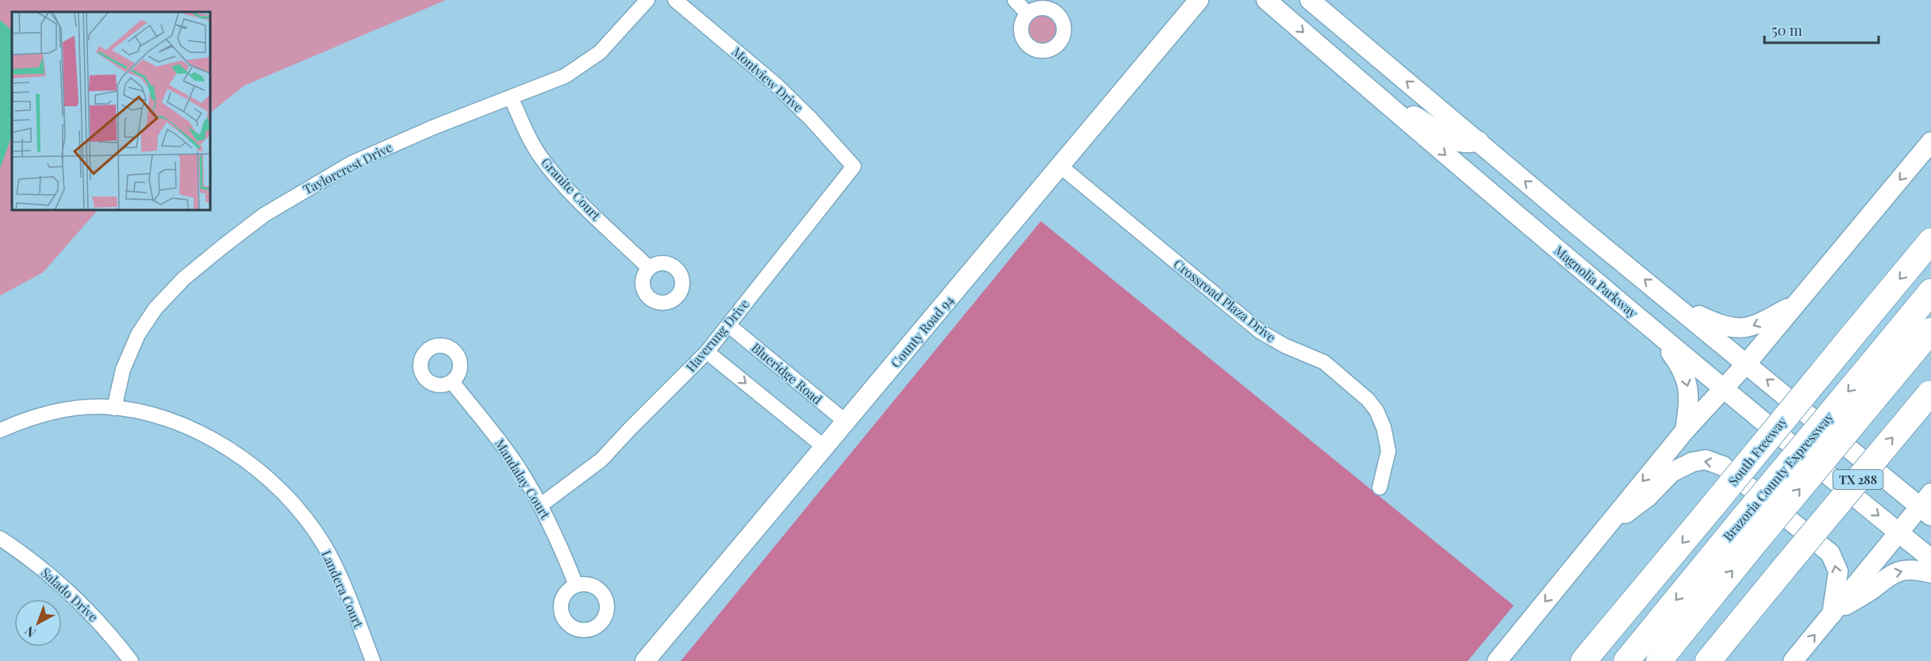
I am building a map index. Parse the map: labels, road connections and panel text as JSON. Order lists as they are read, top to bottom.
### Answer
{
  "streets": {
    "highway": ["South Freeway", "Brazoria County Expressway", "TX 288"],
    "main road": ["Magnolia Parkway", "County Road 94"],
    "street": [
      "Montview Drive",
      "Taylorcrest Drive",
      "Granite Court",
      "Crossroad Plaza Drive",
      "Haverung Drive",
      "Blueridge Road",
      "Mandalay Court",
      "Landera Court",
      "Salado Drive"
    ]
  },
  "crossings": [
    ["Montview Drive", "Haverung Drive"],
    ["Taylorcrest Drive", "Granite Court"],
    ["Taylorcrest Drive", "Landera Court"],
    ["Crossroad Plaza Drive", "County Road 94"],
    ["County Road 94", "Blueridge Road"],
    ["Haverung Drive", "Blueridge Road"],
    ["Haverung Drive", "Mandalay Court"]
  ],
  "scale_bar": "50 m",
  "north": "bottom left"
}
